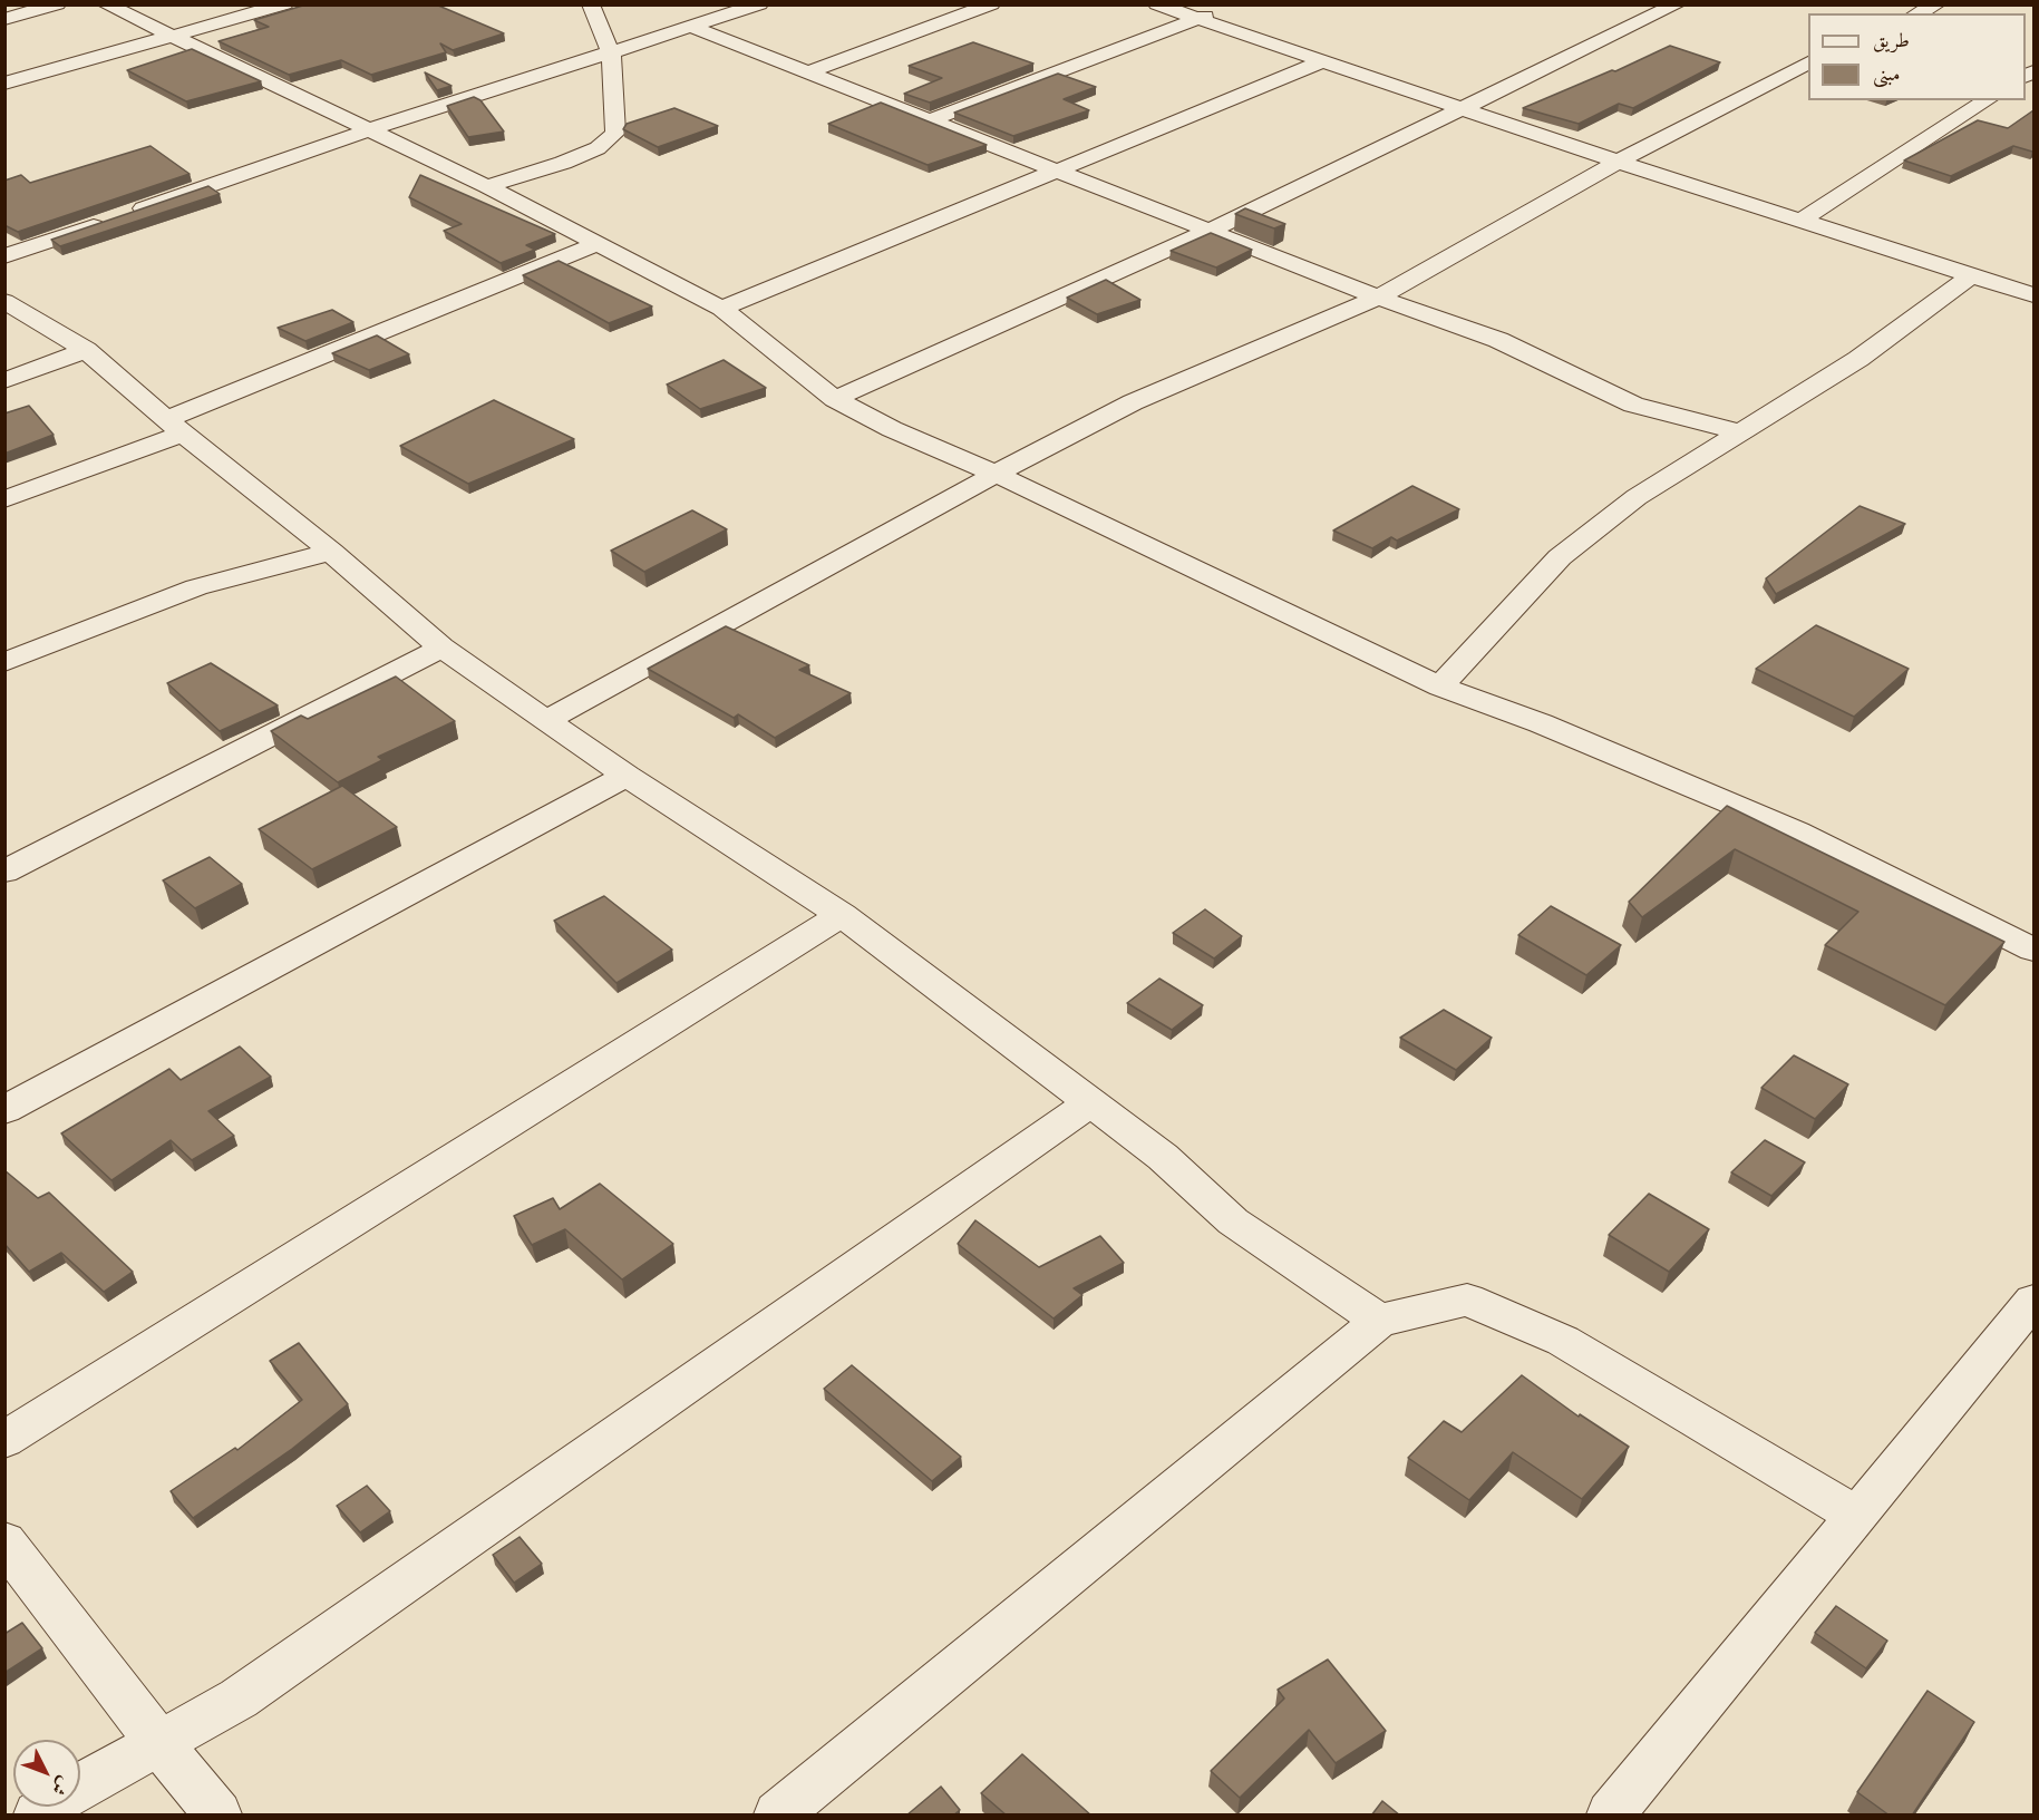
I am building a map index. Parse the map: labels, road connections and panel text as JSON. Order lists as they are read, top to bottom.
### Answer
{
  "legend": ["طريق", "مبنى"],
  "north": "bottom right"
}
